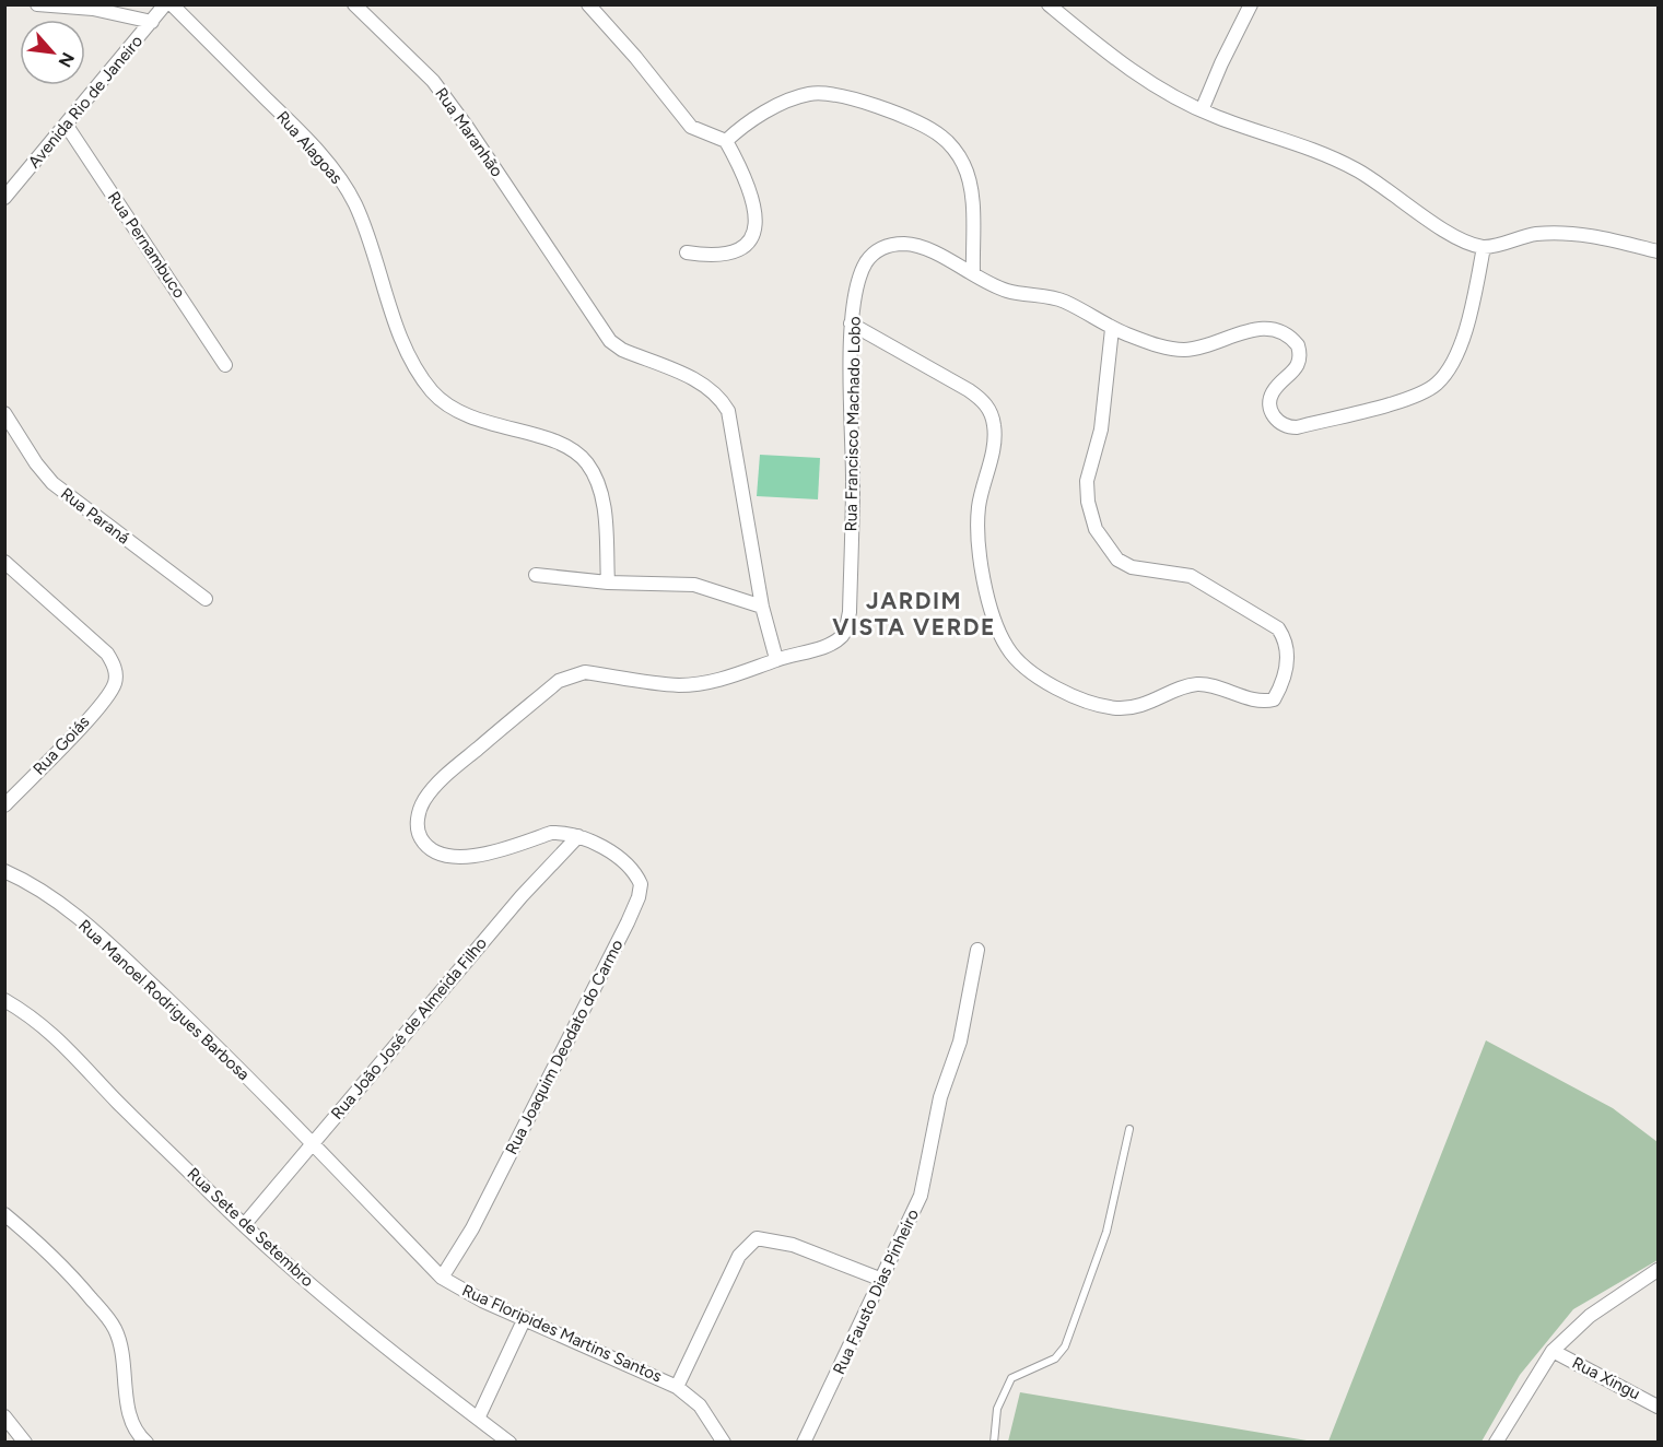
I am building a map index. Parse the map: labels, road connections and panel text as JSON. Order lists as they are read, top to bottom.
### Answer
{
  "streets": {
    "street": [
      "Avenida Rio de Janeiro",
      "Rua Maranhão",
      "Rua Alagoas",
      "Rua Pernambuco",
      "Rua Francisco Machado Lobo",
      "Rua Paraná",
      "Rua Goiás",
      "Rua Manoel Rodrigues Barbosa",
      "Rua João José de Almeida Filho",
      "Rua Joaquim Deodato do Carmo",
      "Rua Sete de Setembro",
      "Rua Fausto Dias Pinheiro",
      "Rua Floripides Martins Santos",
      "Rua Xingu"
    ]
  },
  "crossings": [
    ["Avenida Rio de Janeiro", "Rua Pernambuco"],
    ["Rua Maranhão", "Rua Francisco Machado Lobo"],
    ["Rua Francisco Machado Lobo", "Rua João José de Almeida Filho"],
    ["Rua Francisco Machado Lobo", "Rua Joaquim Deodato do Carmo"],
    ["Rua Manoel Rodrigues Barbosa", "Rua João José de Almeida Filho"],
    ["Rua Manoel Rodrigues Barbosa", "Rua Floripides Martins Santos"],
    ["Rua João José de Almeida Filho", "Rua Joaquim Deodato do Carmo"],
    ["Rua João José de Almeida Filho", "Rua Sete de Setembro"],
    ["Rua João José de Almeida Filho", "Rua Floripides Martins Santos"],
    ["Rua Joaquim Deodato do Carmo", "Rua Floripides Martins Santos"]
  ],
  "districts": ["JARDIM VISTA VERDE"],
  "north": "bottom right"
}
